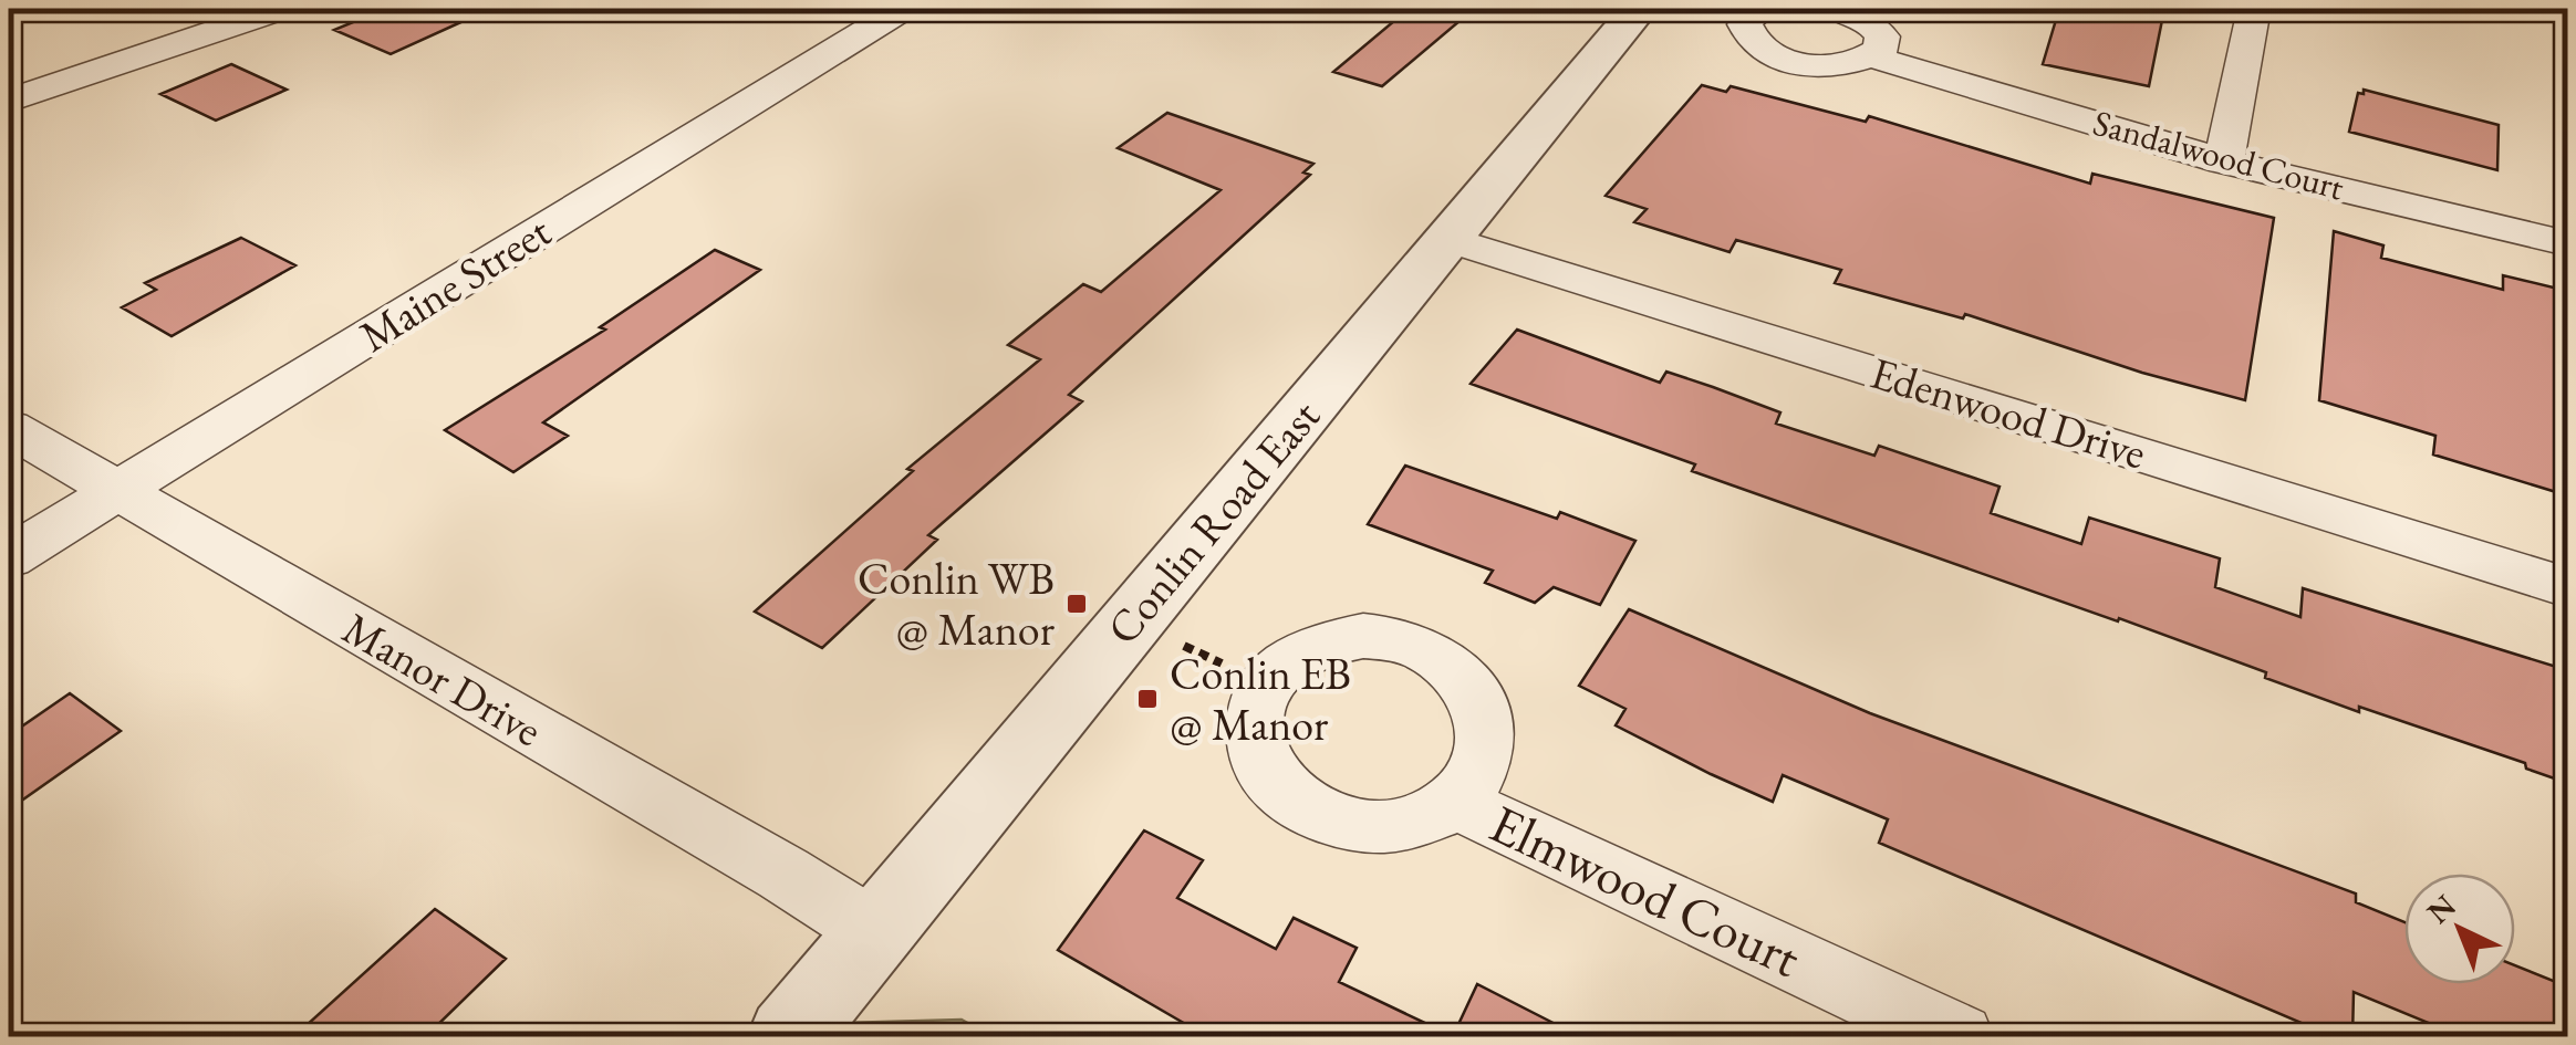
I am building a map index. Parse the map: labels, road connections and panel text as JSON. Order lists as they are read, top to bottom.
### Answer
{
  "streets": {
    "street": [
      "Sandalwood Court",
      "Maine Street",
      "Edenwood Drive",
      "Conlin Road East",
      "Manor Drive",
      "Elmwood Court"
    ]
  },
  "crossings": [
    ["Maine Street", "Manor Drive"],
    ["Edenwood Drive", "Conlin Road East"],
    ["Conlin Road East", "Manor Drive"]
  ],
  "places": {
    "transit": ["Conlin WB @ Manor", "Conlin EB @ Manor"]
  },
  "north": "top left"
}
